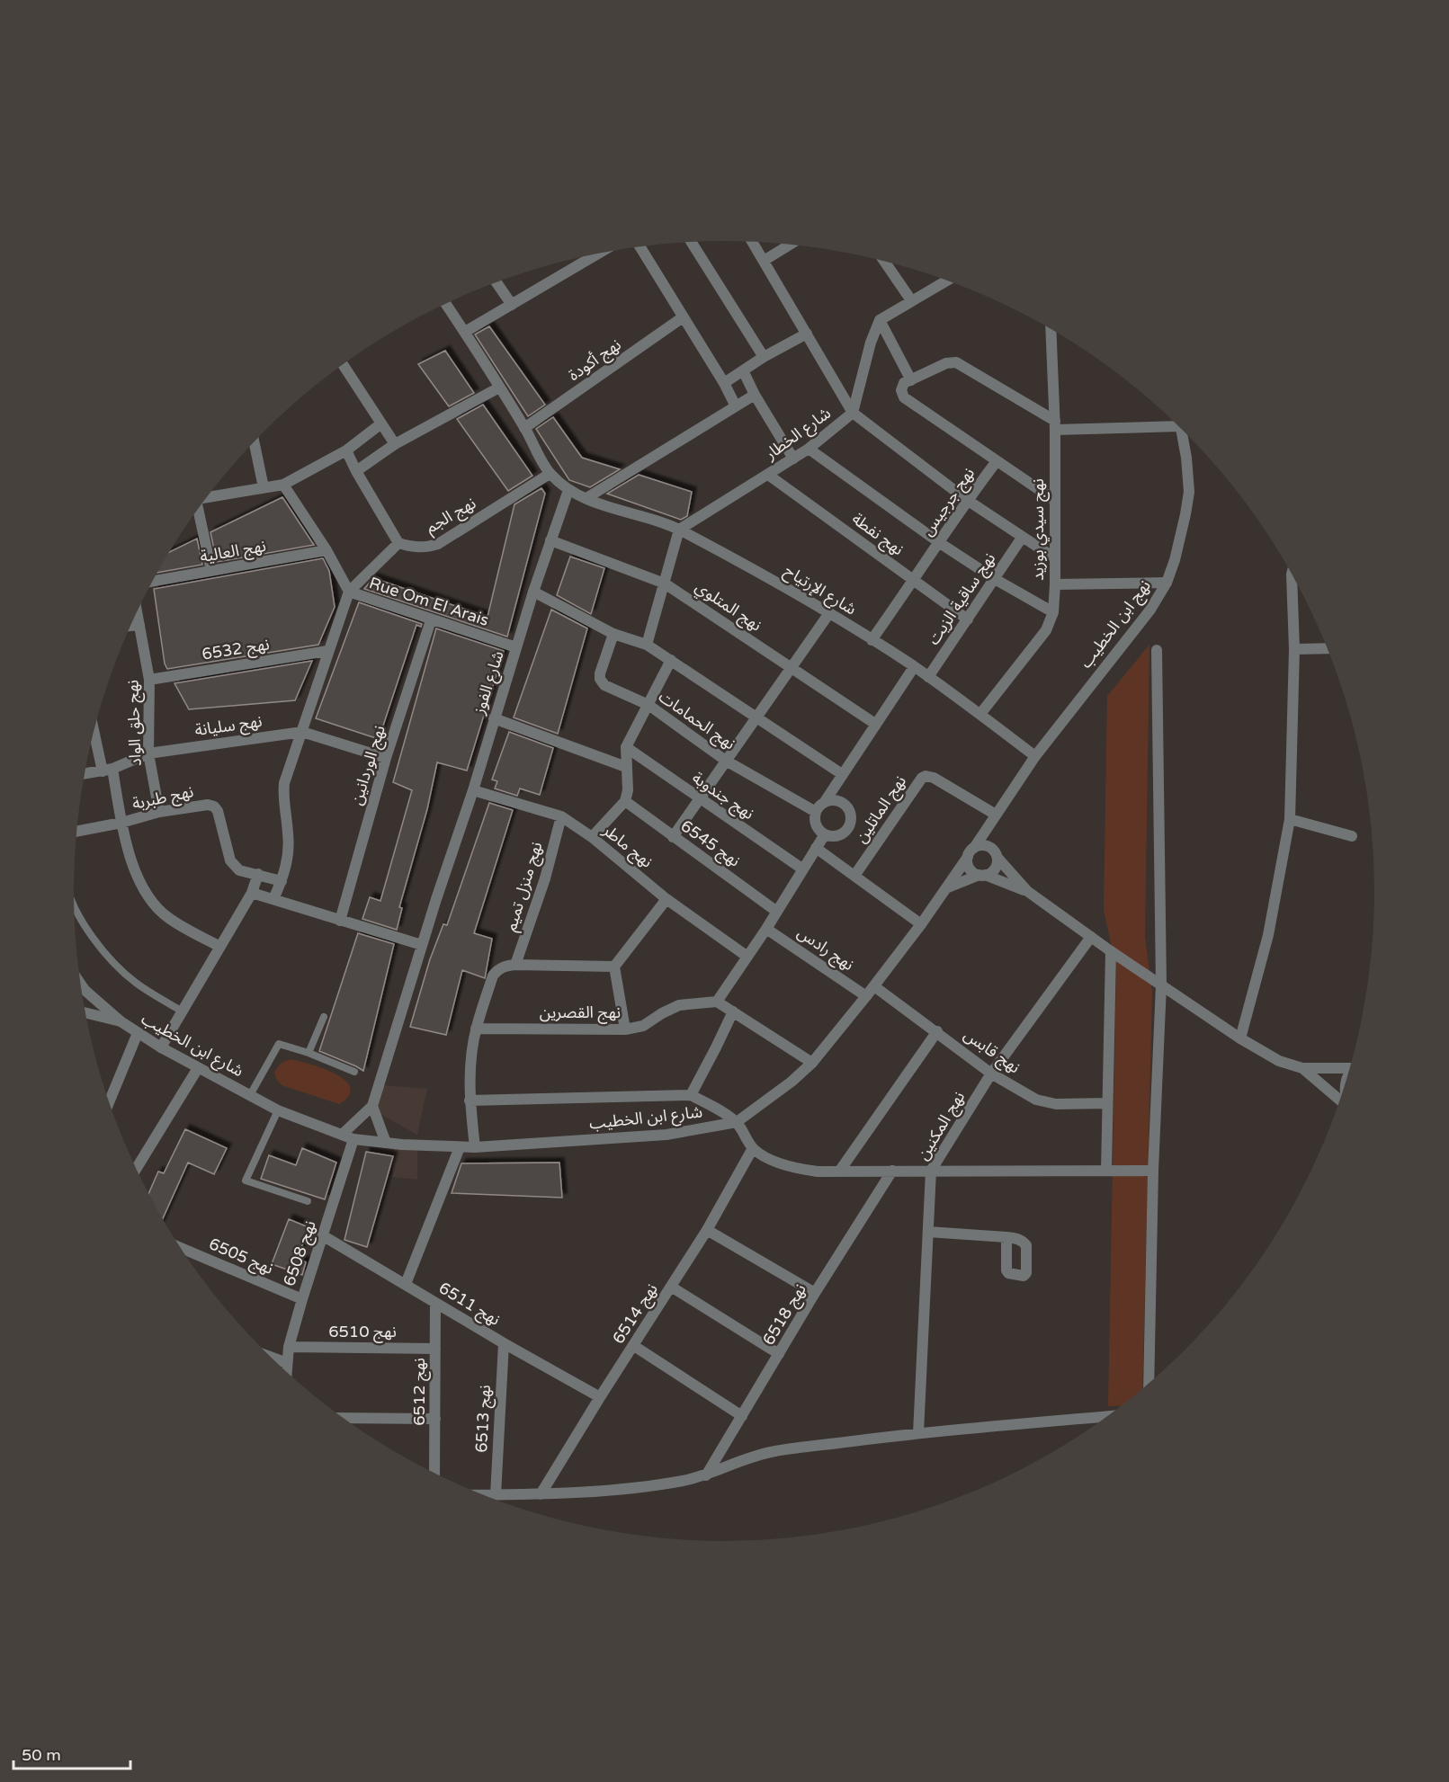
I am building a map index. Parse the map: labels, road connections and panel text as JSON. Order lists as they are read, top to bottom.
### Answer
{
  "streets": {
    "street": [
      "نهج أكودة",
      "شارع الخطار",
      "نهج جرجيس",
      "نهج الجم",
      "نهج سيدي بوزيد",
      "نهج نفطة",
      "نهج العالية",
      "شارع الإرتياح",
      "نهج ساقية الزيت",
      "Rue Om El Arais",
      "نهج المتلوي",
      "نهج ابن الخطيب",
      "نهج 6532",
      "شارع الفوز",
      "نهج الحمامات",
      "نهج حلق الواد",
      "نهج سليانة",
      "نهج الوردانين",
      "نهج جندوبة",
      "نهج طبربة",
      "نهج الماتلين",
      "نهج 6545",
      "نهج ماطر",
      "نهج منزل تميم",
      "نهج رادس",
      "نهج القصرين",
      "شارع ابن الخطيب",
      "نهج قابس",
      "نهج المكنين",
      "نهج 6508",
      "نهج 6505",
      "نهج 6511",
      "نهج 6514",
      "نهج 6518",
      "نهج 6510",
      "نهج 6512",
      "نهج 6513"
    ]
  },
  "crossings": [
    ["شارع الخطار", "نهج نفطة"],
    ["شارع الخطار", "شارع الإرتياح"],
    ["نهج جرجيس", "نهج نفطة"],
    ["نهج جرجيس", "شارع الإرتياح"],
    ["نهج سيدي بوزيد", "شارع الإرتياح"],
    ["نهج نفطة", "نهج ساقية الزيت"],
    ["نهج العالية", "Rue Om El Arais"],
    ["شارع الإرتياح", "نهج ساقية الزيت"],
    ["شارع الإرتياح", "نهج ابن الخطيب"],
    ["شارع الإرتياح", "شارع الفوز"],
    ["Rue Om El Arais", "شارع الفوز"],
    ["Rue Om El Arais", "نهج الوردانين"],
    ["نهج المتلوي", "شارع الفوز"],
    ["نهج ابن الخطيب", "نهج الماتلين"],
    ["نهج ابن الخطيب", "شارع ابن الخطيب"],
    ["نهج 6532", "نهج حلق الواد"],
    ["شارع الفوز", "نهج ماطر"],
    ["شارع الفوز", "شارع ابن الخطيب"],
    ["نهج حلق الواد", "نهج سليانة"],
    ["نهج حلق الواد", "نهج طبربة"],
    ["نهج سليانة", "نهج الوردانين"],
    ["نهج ماطر", "نهج منزل تميم"],
    ["نهج رادس", "شارع ابن الخطيب"],
    ["شارع ابن الخطيب", "نهج قابس"],
    ["شارع ابن الخطيب", "نهج 6508"],
    ["نهج قابس", "نهج المكنين"],
    ["نهج 6508", "نهج 6505"],
    ["نهج 6508", "نهج 6511"],
    ["نهج 6508", "نهج 6510"],
    ["نهج 6511", "نهج 6514"],
    ["نهج 6511", "نهج 6512"],
    ["نهج 6511", "نهج 6513"],
    ["نهج 6510", "نهج 6512"]
  ],
  "scale_bar": "50 m"
}
